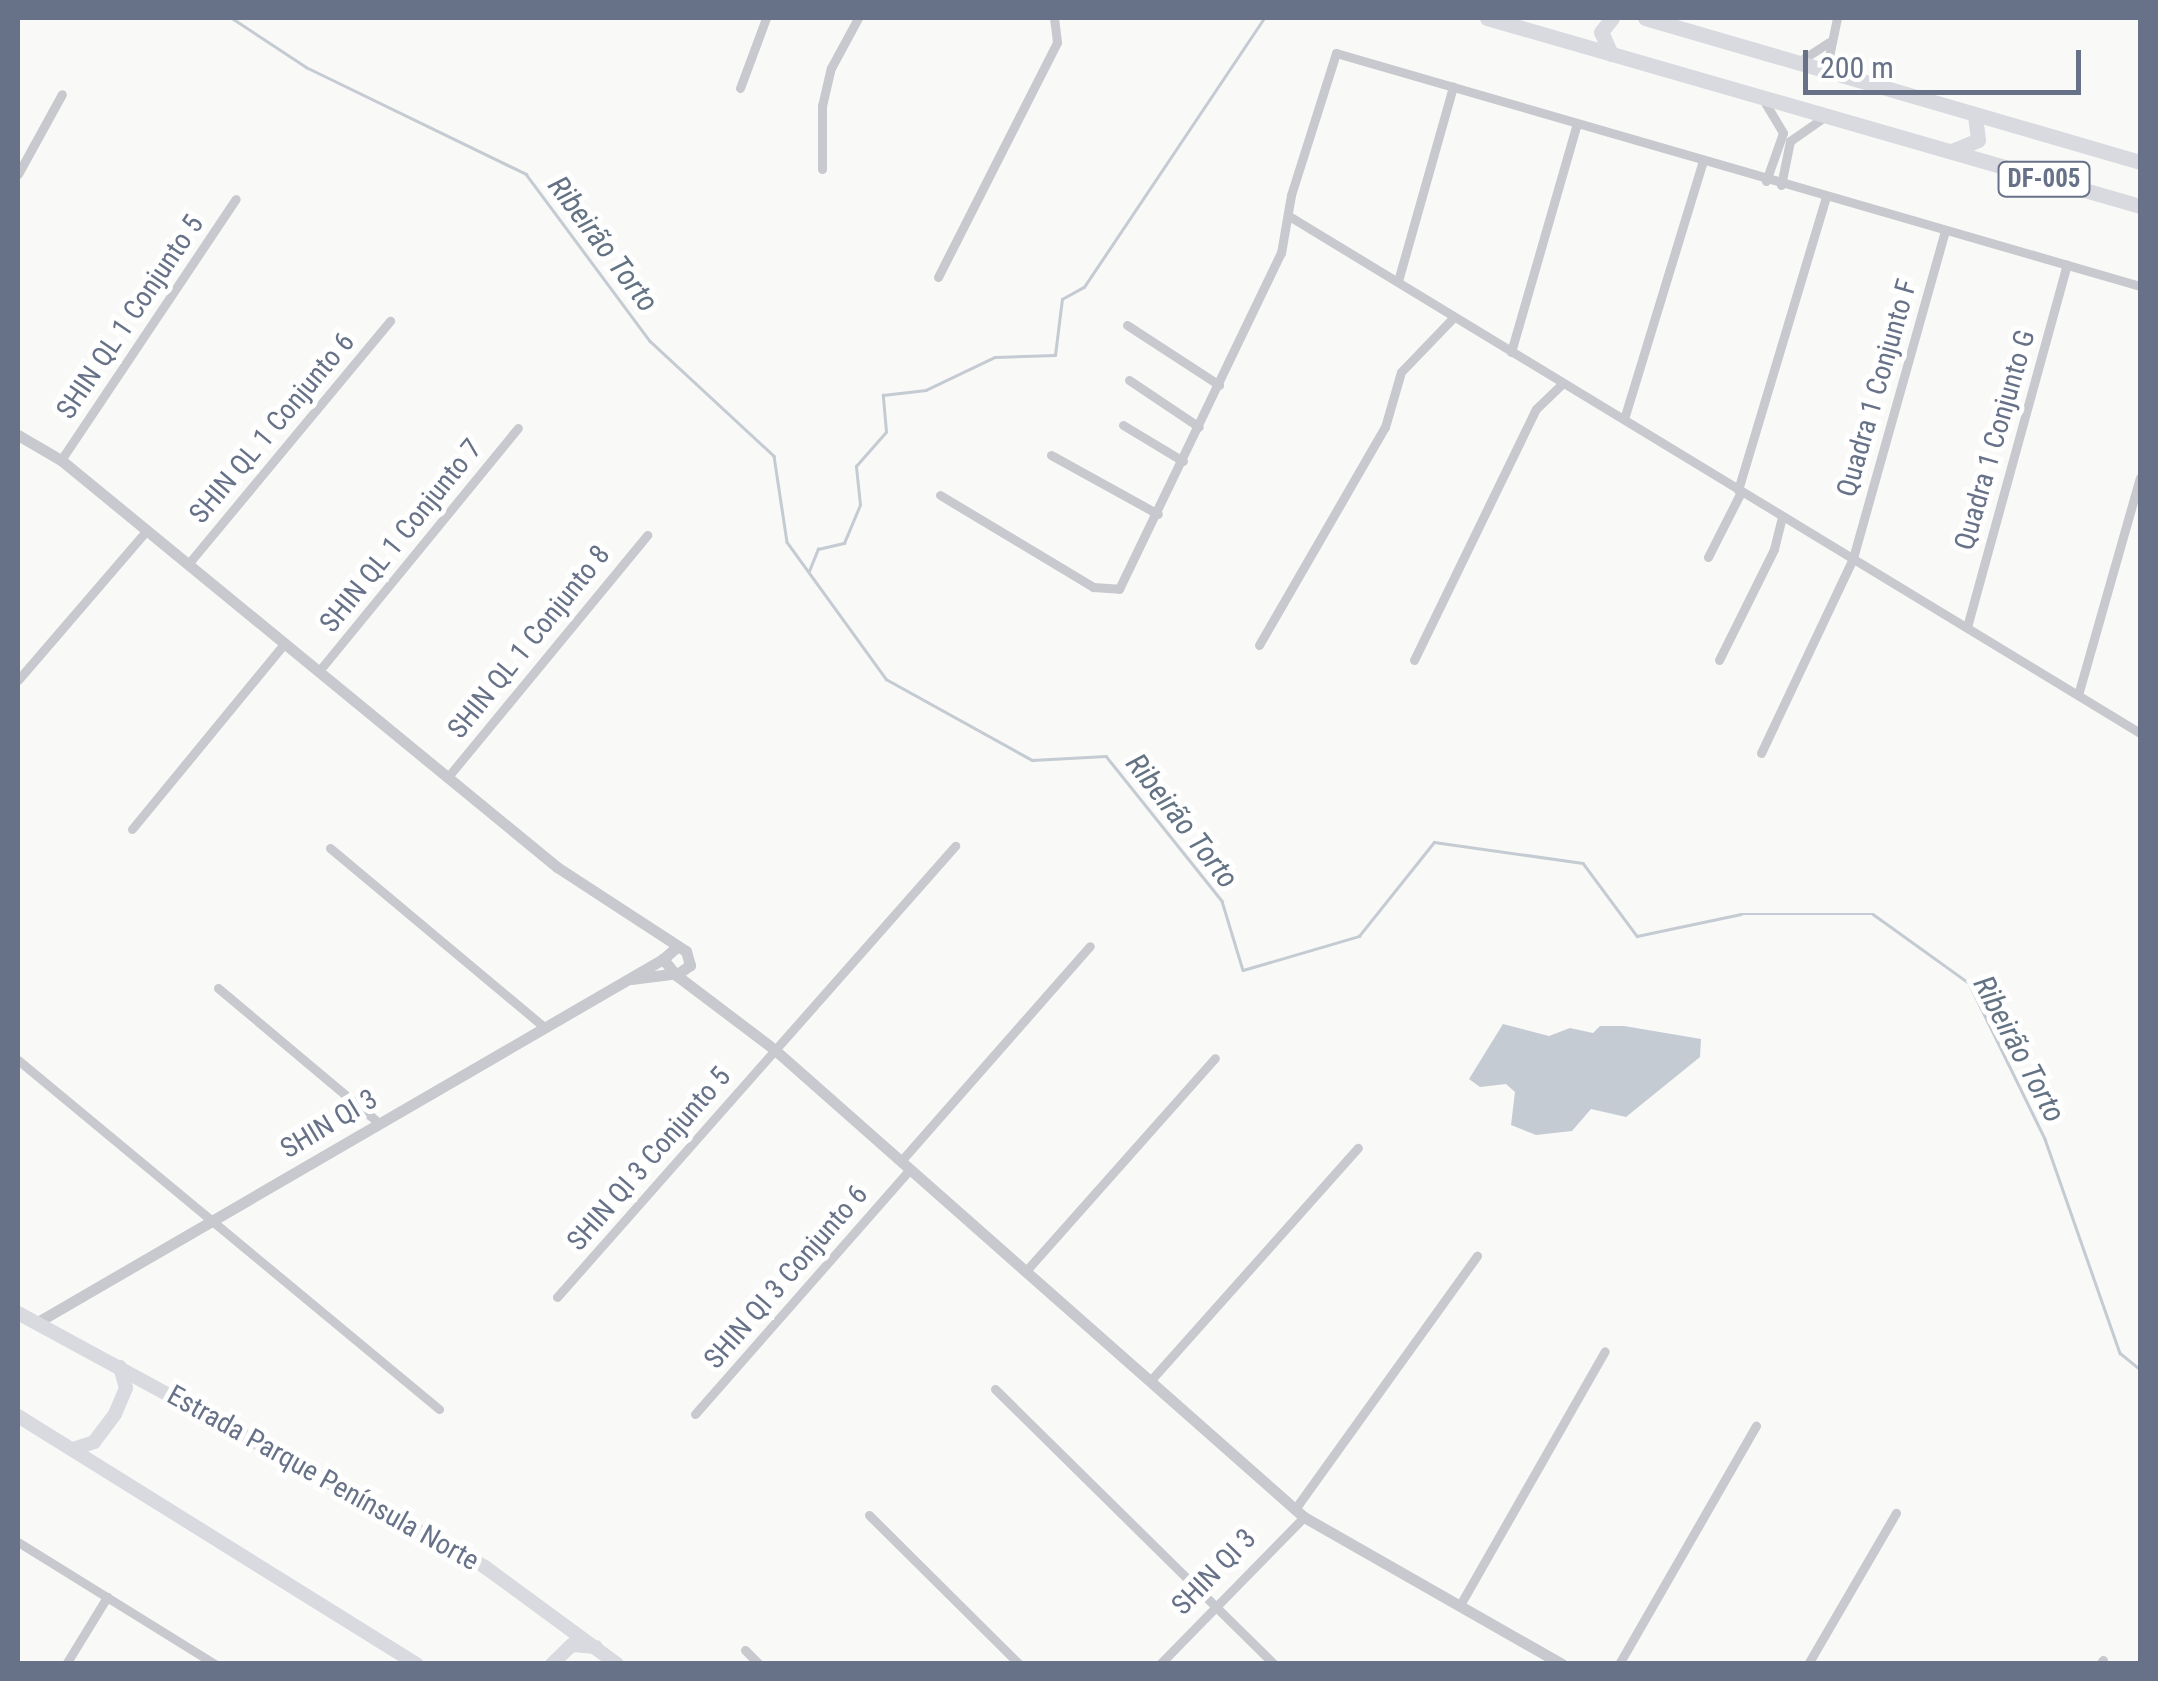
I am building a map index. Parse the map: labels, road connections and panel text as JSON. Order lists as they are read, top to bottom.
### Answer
{
  "streets": {
    "main road": ["DF-005", "Estrada Parque Península Norte"],
    "street": [
      "SHIN QL 1 Conjunto 5",
      "Quadra 1 Conjunto F",
      "SHIN QL 1 Conjunto 6",
      "Quadra 1 Conjunto G",
      "SHIN QL 1 Conjunto 7",
      "SHIN QL 1 Conjunto 8",
      "SHIN QI 3",
      "SHIN QI 3 Conjunto 5",
      "SHIN QI 3 Conjunto 6"
    ]
  },
  "crossings": [
    ["SHIN QI 3", "Estrada Parque Península Norte"]
  ],
  "water": ["Ribeirão Torto"],
  "scale_bar": "200 m"
}
